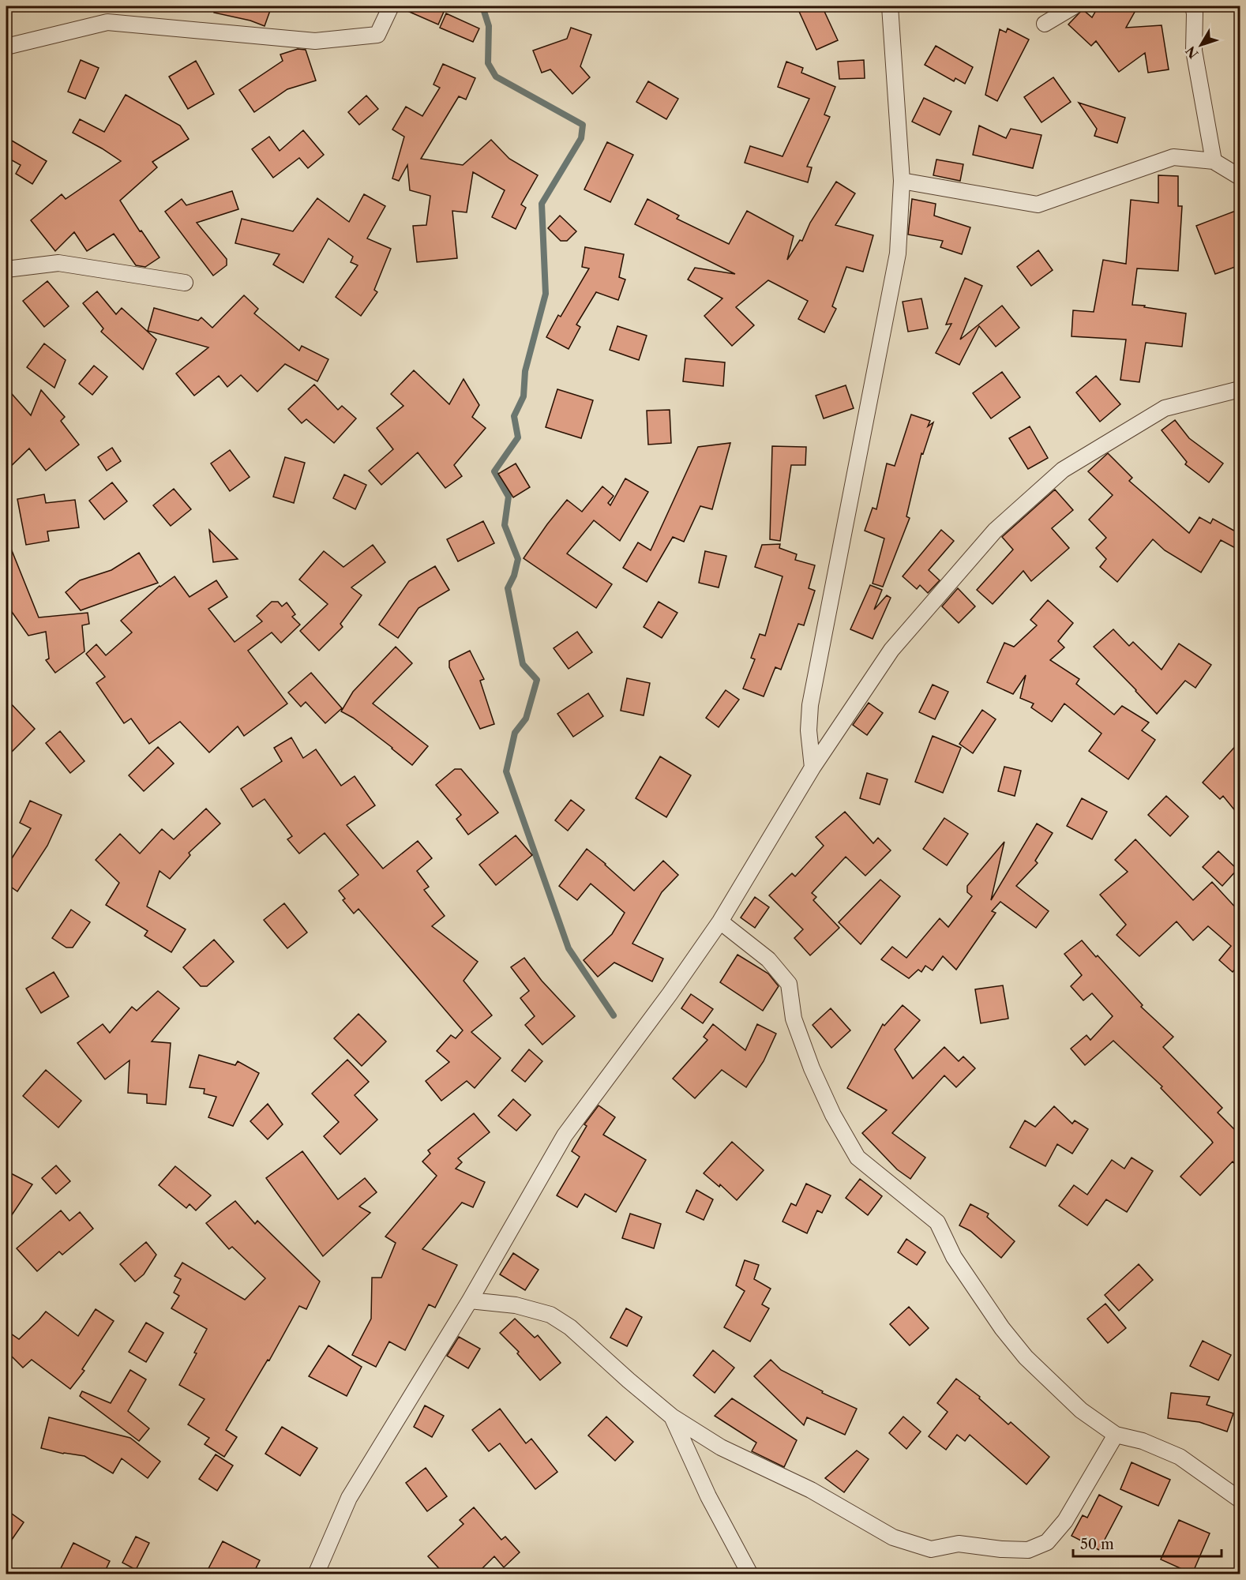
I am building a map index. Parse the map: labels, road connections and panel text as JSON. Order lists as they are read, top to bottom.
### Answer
{
  "scale_bar": "50 m",
  "north": "bottom left"
}
